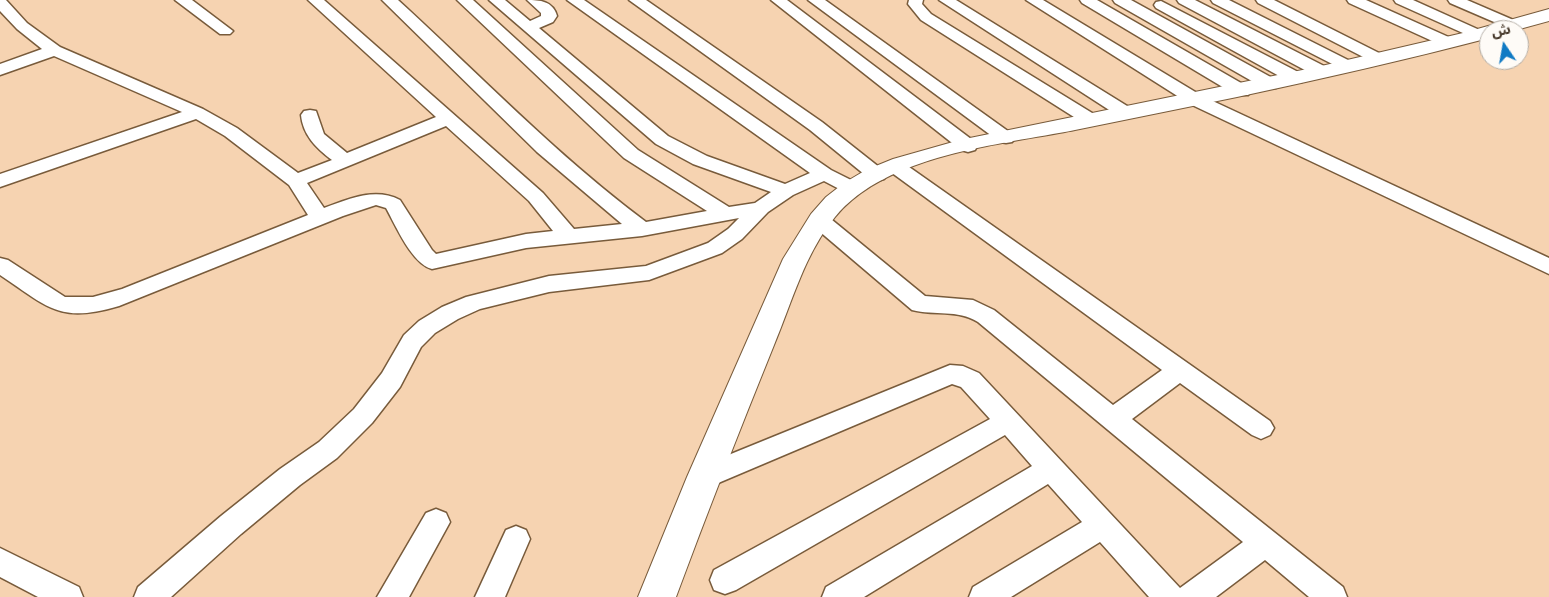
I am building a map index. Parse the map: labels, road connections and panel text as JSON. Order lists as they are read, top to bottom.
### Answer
{
  "north": "top"
}
